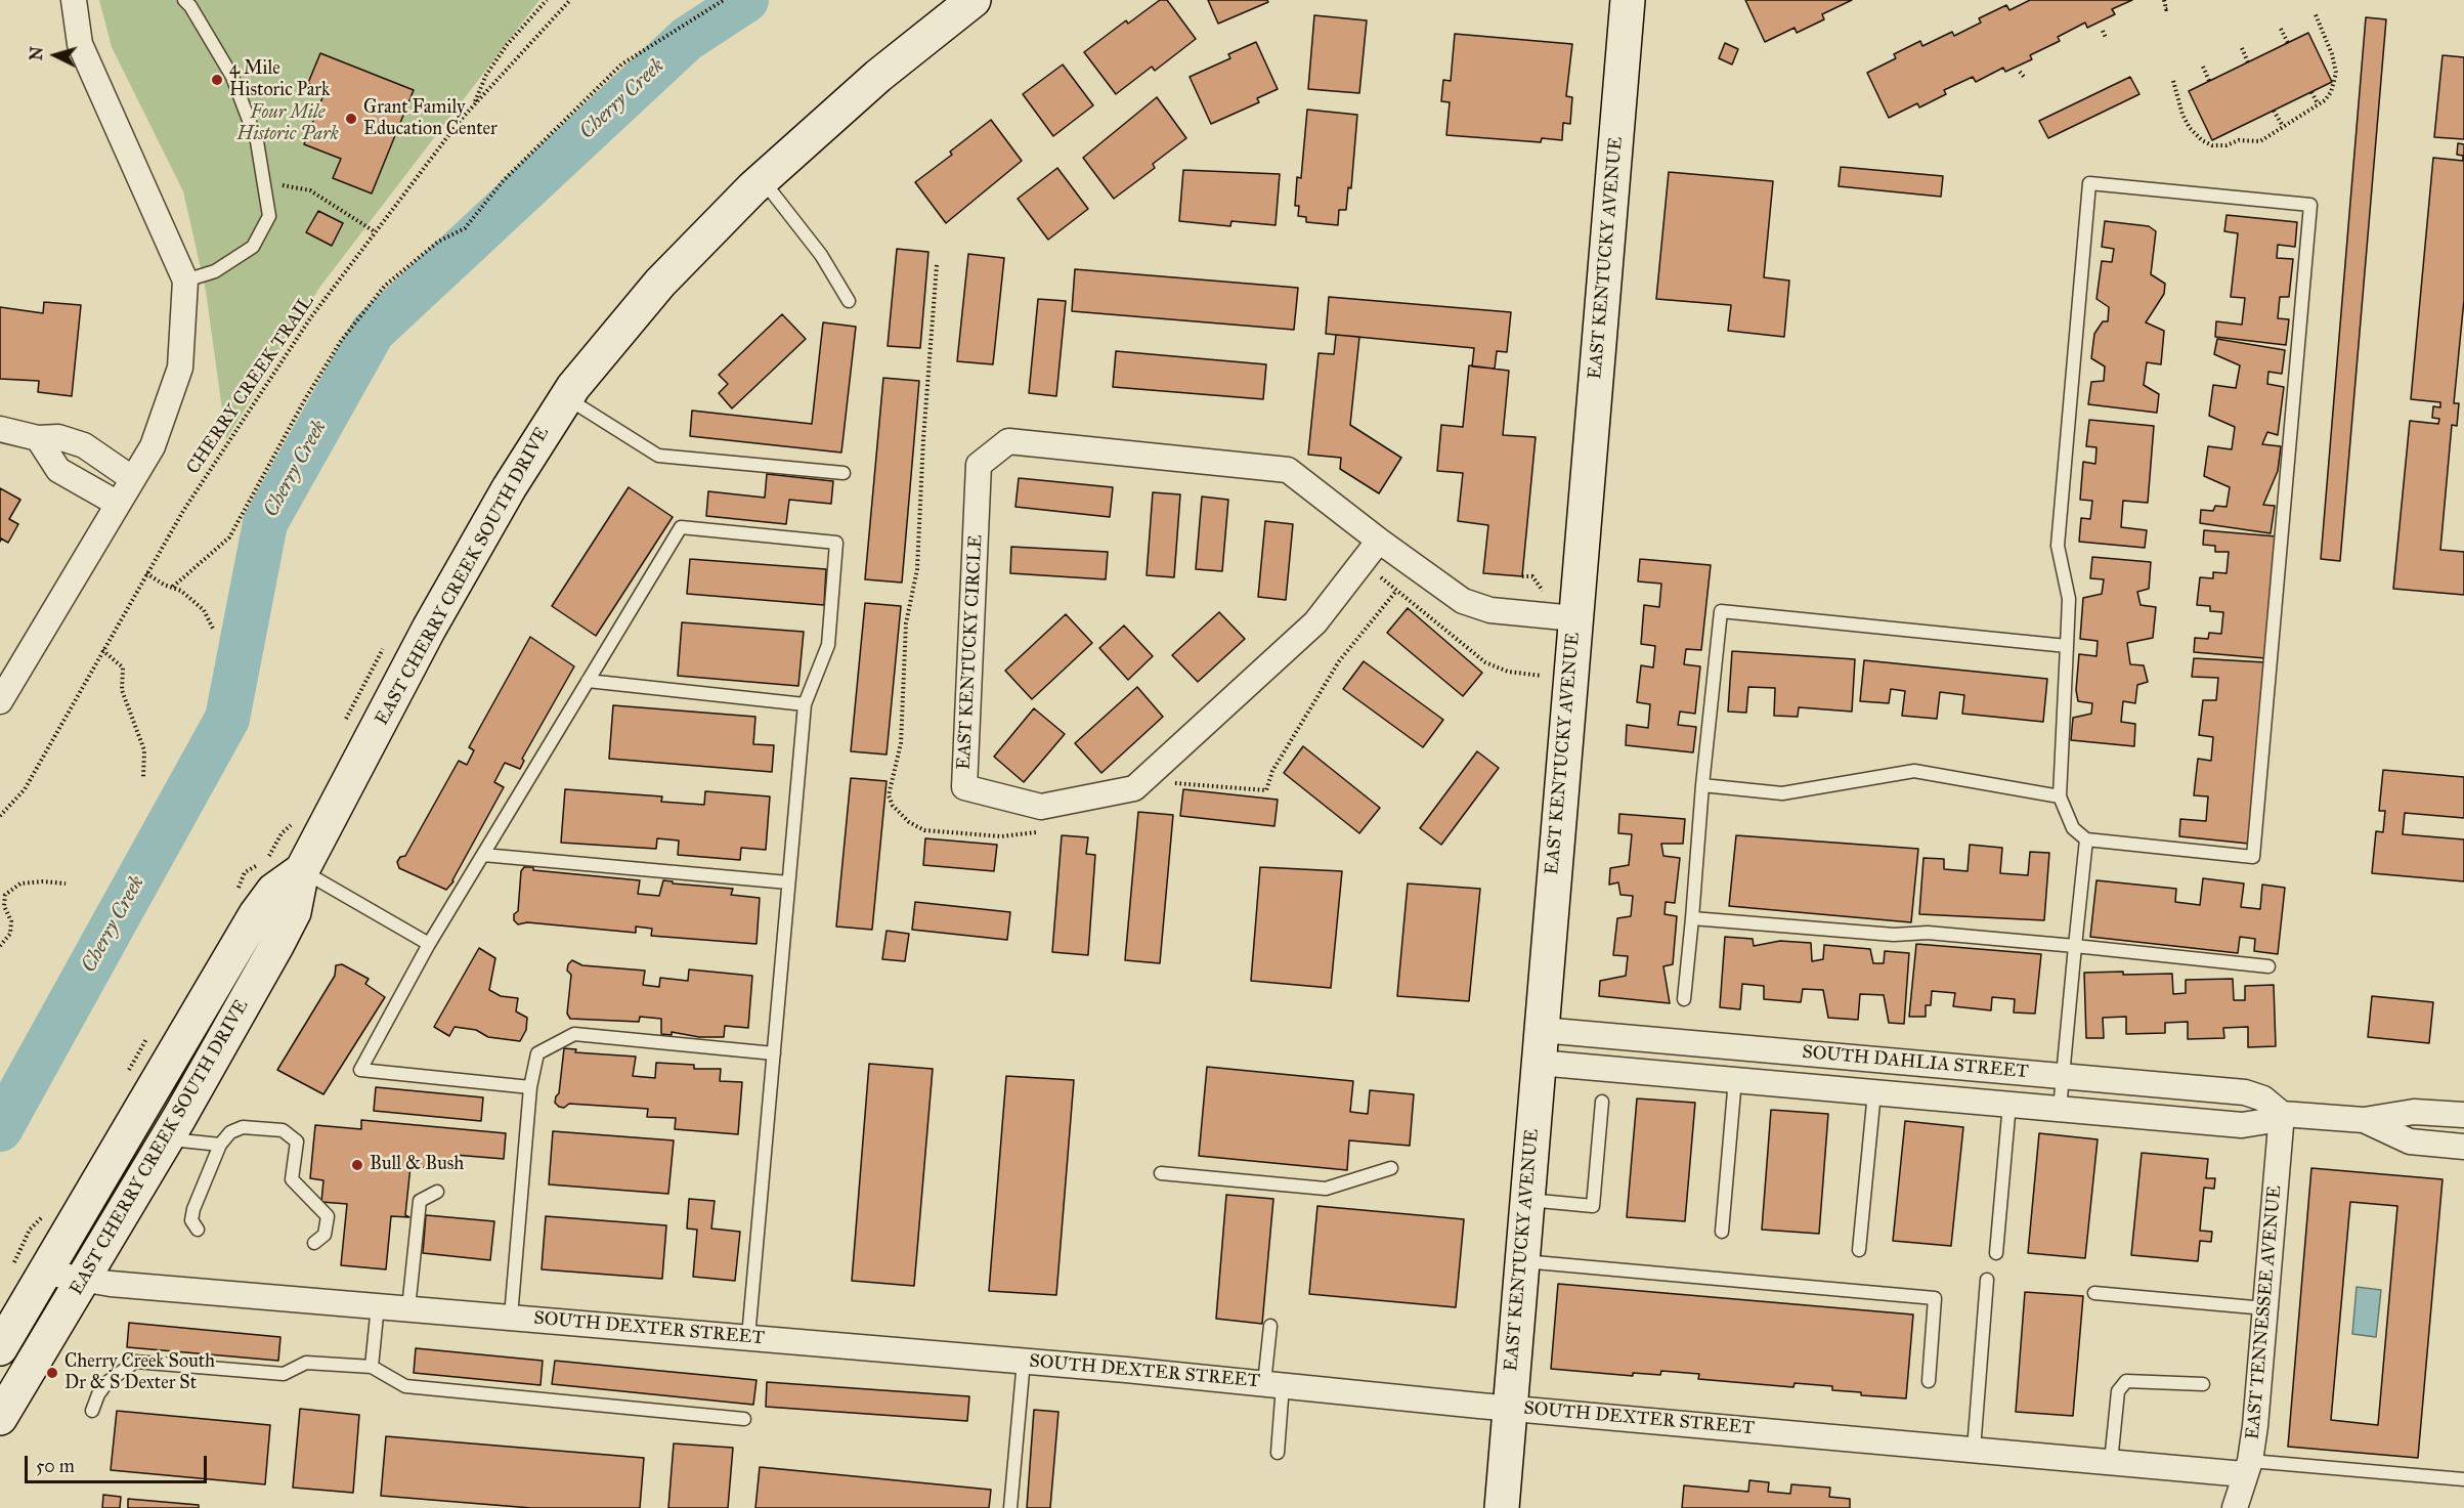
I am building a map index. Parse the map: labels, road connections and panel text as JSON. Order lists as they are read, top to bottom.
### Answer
{
  "streets": {
    "main road": ["EAST KENTUCKY AVENUE", "EAST CHERRY CREEK SOUTH DRIVE"],
    "street": [
      "EAST KENTUCKY CIRCLE",
      "SOUTH DAHLIA STREET",
      "EAST TENNESSEE AVENUE",
      "SOUTH DEXTER STREET"
    ],
    "path": ["CHERRY CREEK TRAIL"]
  },
  "crossings": [
    ["EAST KENTUCKY AVENUE", "EAST KENTUCKY CIRCLE"],
    ["EAST KENTUCKY AVENUE", "SOUTH DAHLIA STREET"],
    ["EAST KENTUCKY AVENUE", "SOUTH DEXTER STREET"],
    ["EAST CHERRY CREEK SOUTH DRIVE", "SOUTH DEXTER STREET"],
    ["SOUTH DAHLIA STREET", "EAST TENNESSEE AVENUE"],
    ["EAST TENNESSEE AVENUE", "SOUTH DEXTER STREET"]
  ],
  "water": ["Cherry Creek"],
  "parks": ["Four Mile Historic Park"],
  "places": [
    "4 Mile Historic Park",
    "Grant Family Education Center",
    "Bull & Bush",
    "Cherry Creek South Dr & S Dexter St"
  ],
  "scale_bar": "50 m",
  "north": "left"
}
